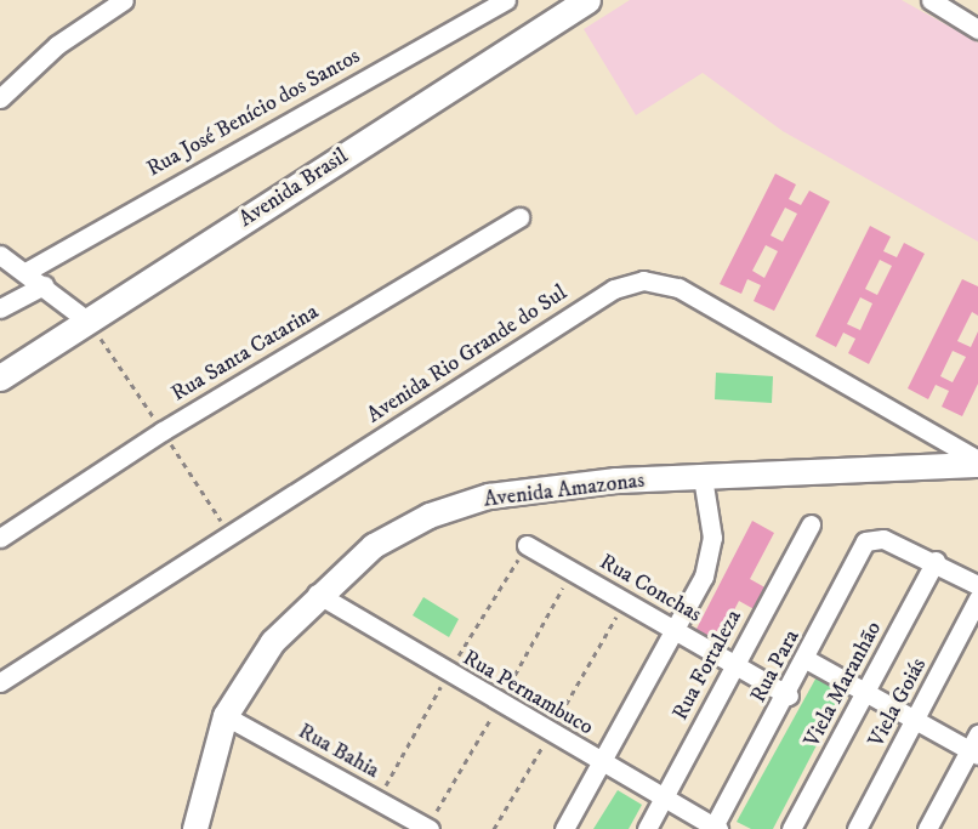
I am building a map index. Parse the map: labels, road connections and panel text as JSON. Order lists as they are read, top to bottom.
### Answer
{
  "streets": {
    "main road": ["Avenida Brasil"],
    "street": [
      "Rua José Benício dos Santos",
      "Rua Santa Catarina",
      "Avenida Rio Grande do Sul",
      "Avenida Amazonas",
      "Rua Conchas",
      "Rua Fortaleza",
      "Rua Para",
      "Viela Maranhão",
      "Rua Pernambuco",
      "Viela Goiás",
      "Rua Bahia"
    ]
  },
  "crossings": [
    ["Avenida Rio Grande do Sul", "Avenida Amazonas"],
    ["Avenida Amazonas", "Rua Pernambuco"],
    ["Avenida Amazonas", "Rua Bahia"],
    ["Rua Conchas", "Rua Fortaleza"],
    ["Rua Conchas", "Rua Para"],
    ["Rua Fortaleza", "Rua Pernambuco"],
    ["Rua Para", "Viela Maranhão"],
    ["Rua Para", "Rua Pernambuco"]
  ]
}
